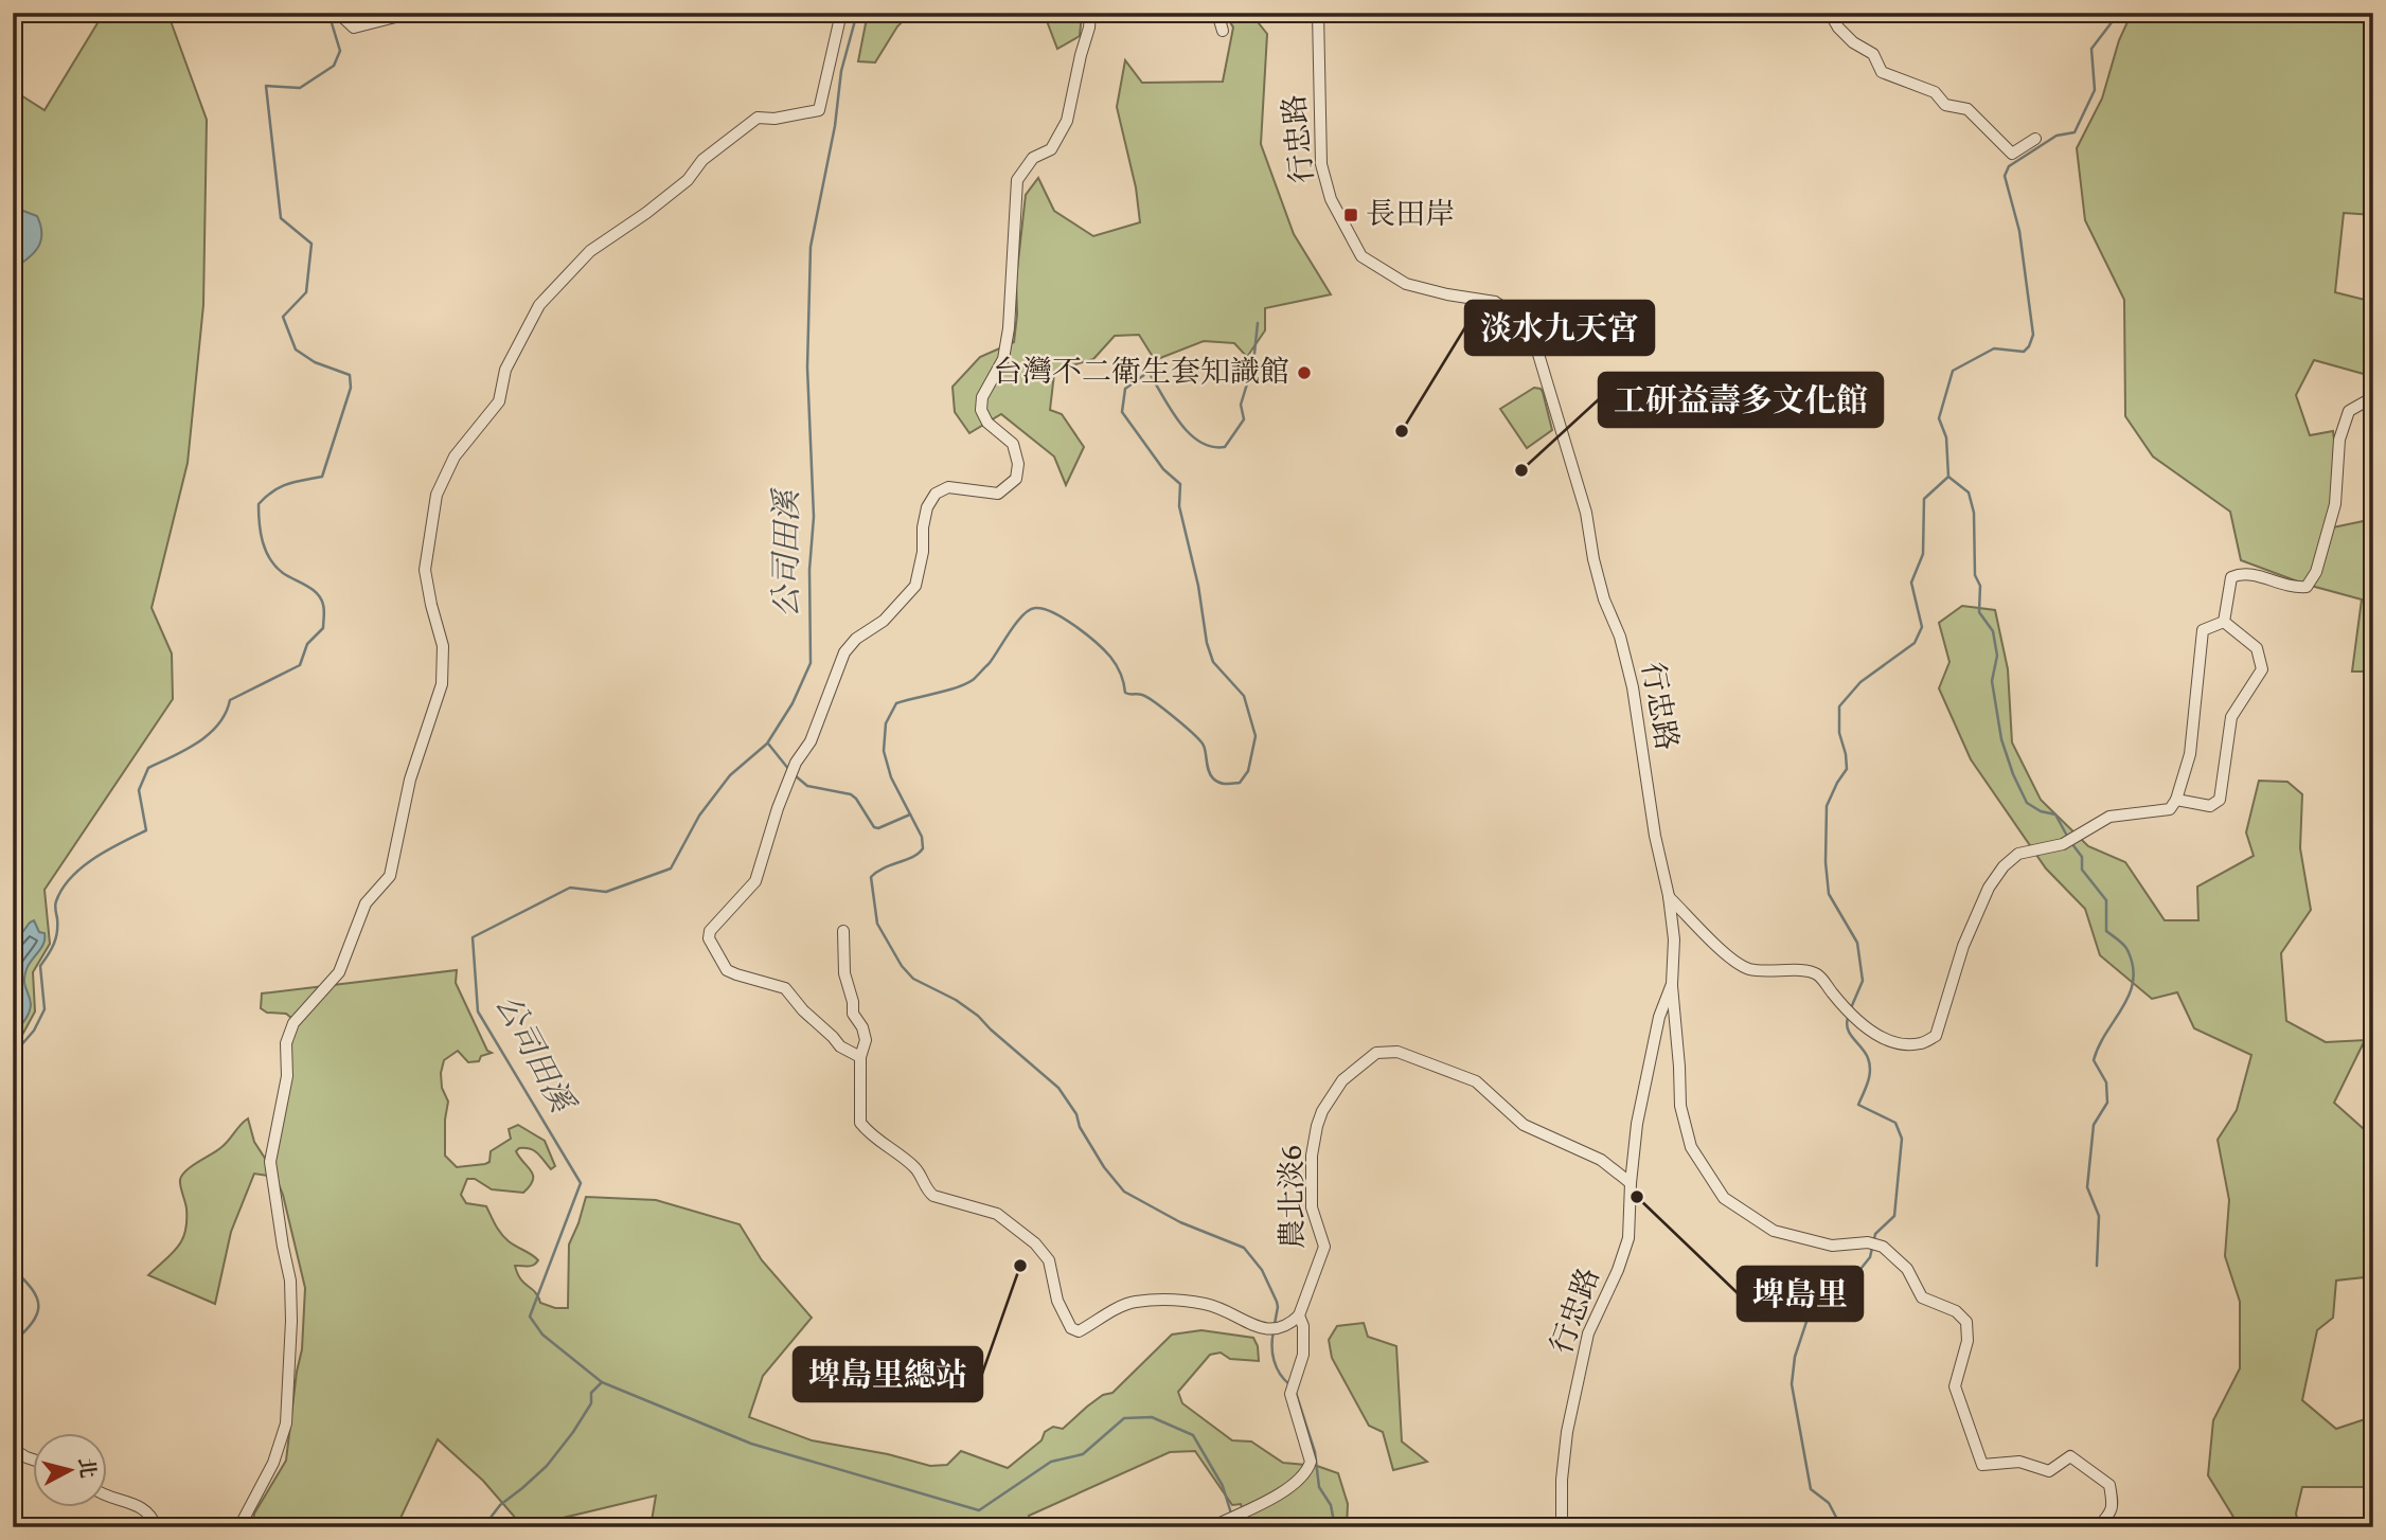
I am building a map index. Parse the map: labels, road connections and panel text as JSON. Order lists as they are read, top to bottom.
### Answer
{
  "streets": {
    "street": ["行忠路", "農北淡6"]
  },
  "crossings": [
    ["行忠路", "農北淡6"]
  ],
  "water": ["公司田溪"],
  "places": {
    "transit": ["長田岸"],
    "other": [
      "台灣不二衛生套知識館",
      "淡水九天宮",
      "工研益壽多文化館",
      "埤島里",
      "埤島里總站"
    ]
  },
  "north": "right"
}
